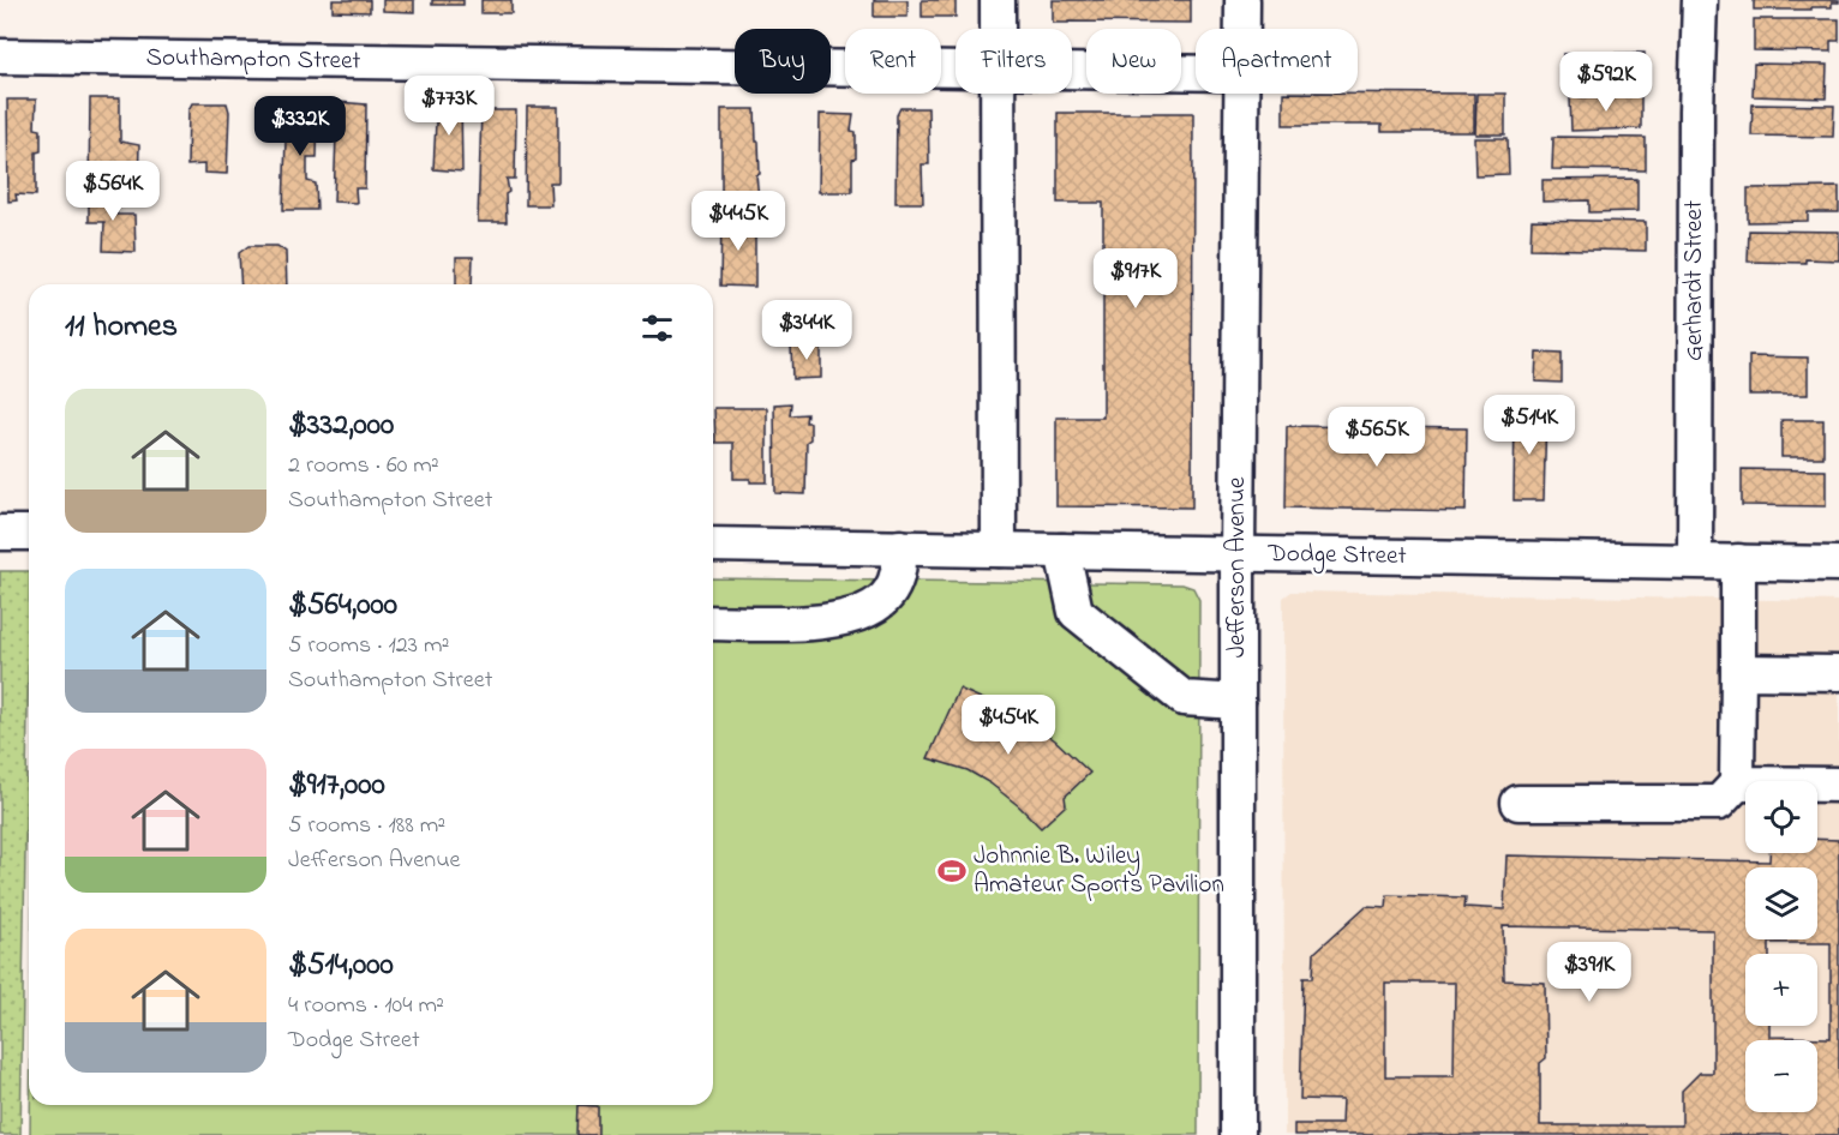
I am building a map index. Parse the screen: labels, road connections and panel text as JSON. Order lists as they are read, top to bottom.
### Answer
{
  "streets": {
    "street": [
      "Southampton Street",
      "Gerhardt Street",
      "Dodge Street",
      "Jefferson Avenue"
    ]
  },
  "crossings": [
    ["Gerhardt Street", "Dodge Street"],
    ["Dodge Street", "Jefferson Avenue"]
  ],
  "places": {
    "sports": ["Johnnie B. Wiley Amateur Sports Pavilion"]
  },
  "page": {
    "chip": [
      "Buy",
      "Rent",
      "Filters",
      "New",
      "Apartment"
    ],
    "price": [
      "$592K",
      "$773K",
      "$332K",
      "$564K",
      "$445K",
      "$917K",
      "$344K",
      "$514K",
      "$565K",
      "$454K",
      "$391K"
    ],
    "heading": "11 homes",
    "list": [
      {
        "name": "$332,000",
        "note": "2 rooms · 60 m² · Southampton Street"
      },
      {
        "name": "$564,000",
        "note": "5 rooms · 123 m² · Southampton Street"
      },
      {
        "name": "$917,000",
        "note": "5 rooms · 188 m² · Jefferson Avenue"
      },
      {
        "name": "$514,000",
        "note": "4 rooms · 104 m² · Dodge Street"
      }
    ],
    "map_buttons": ["+", "−"]
  }
}
